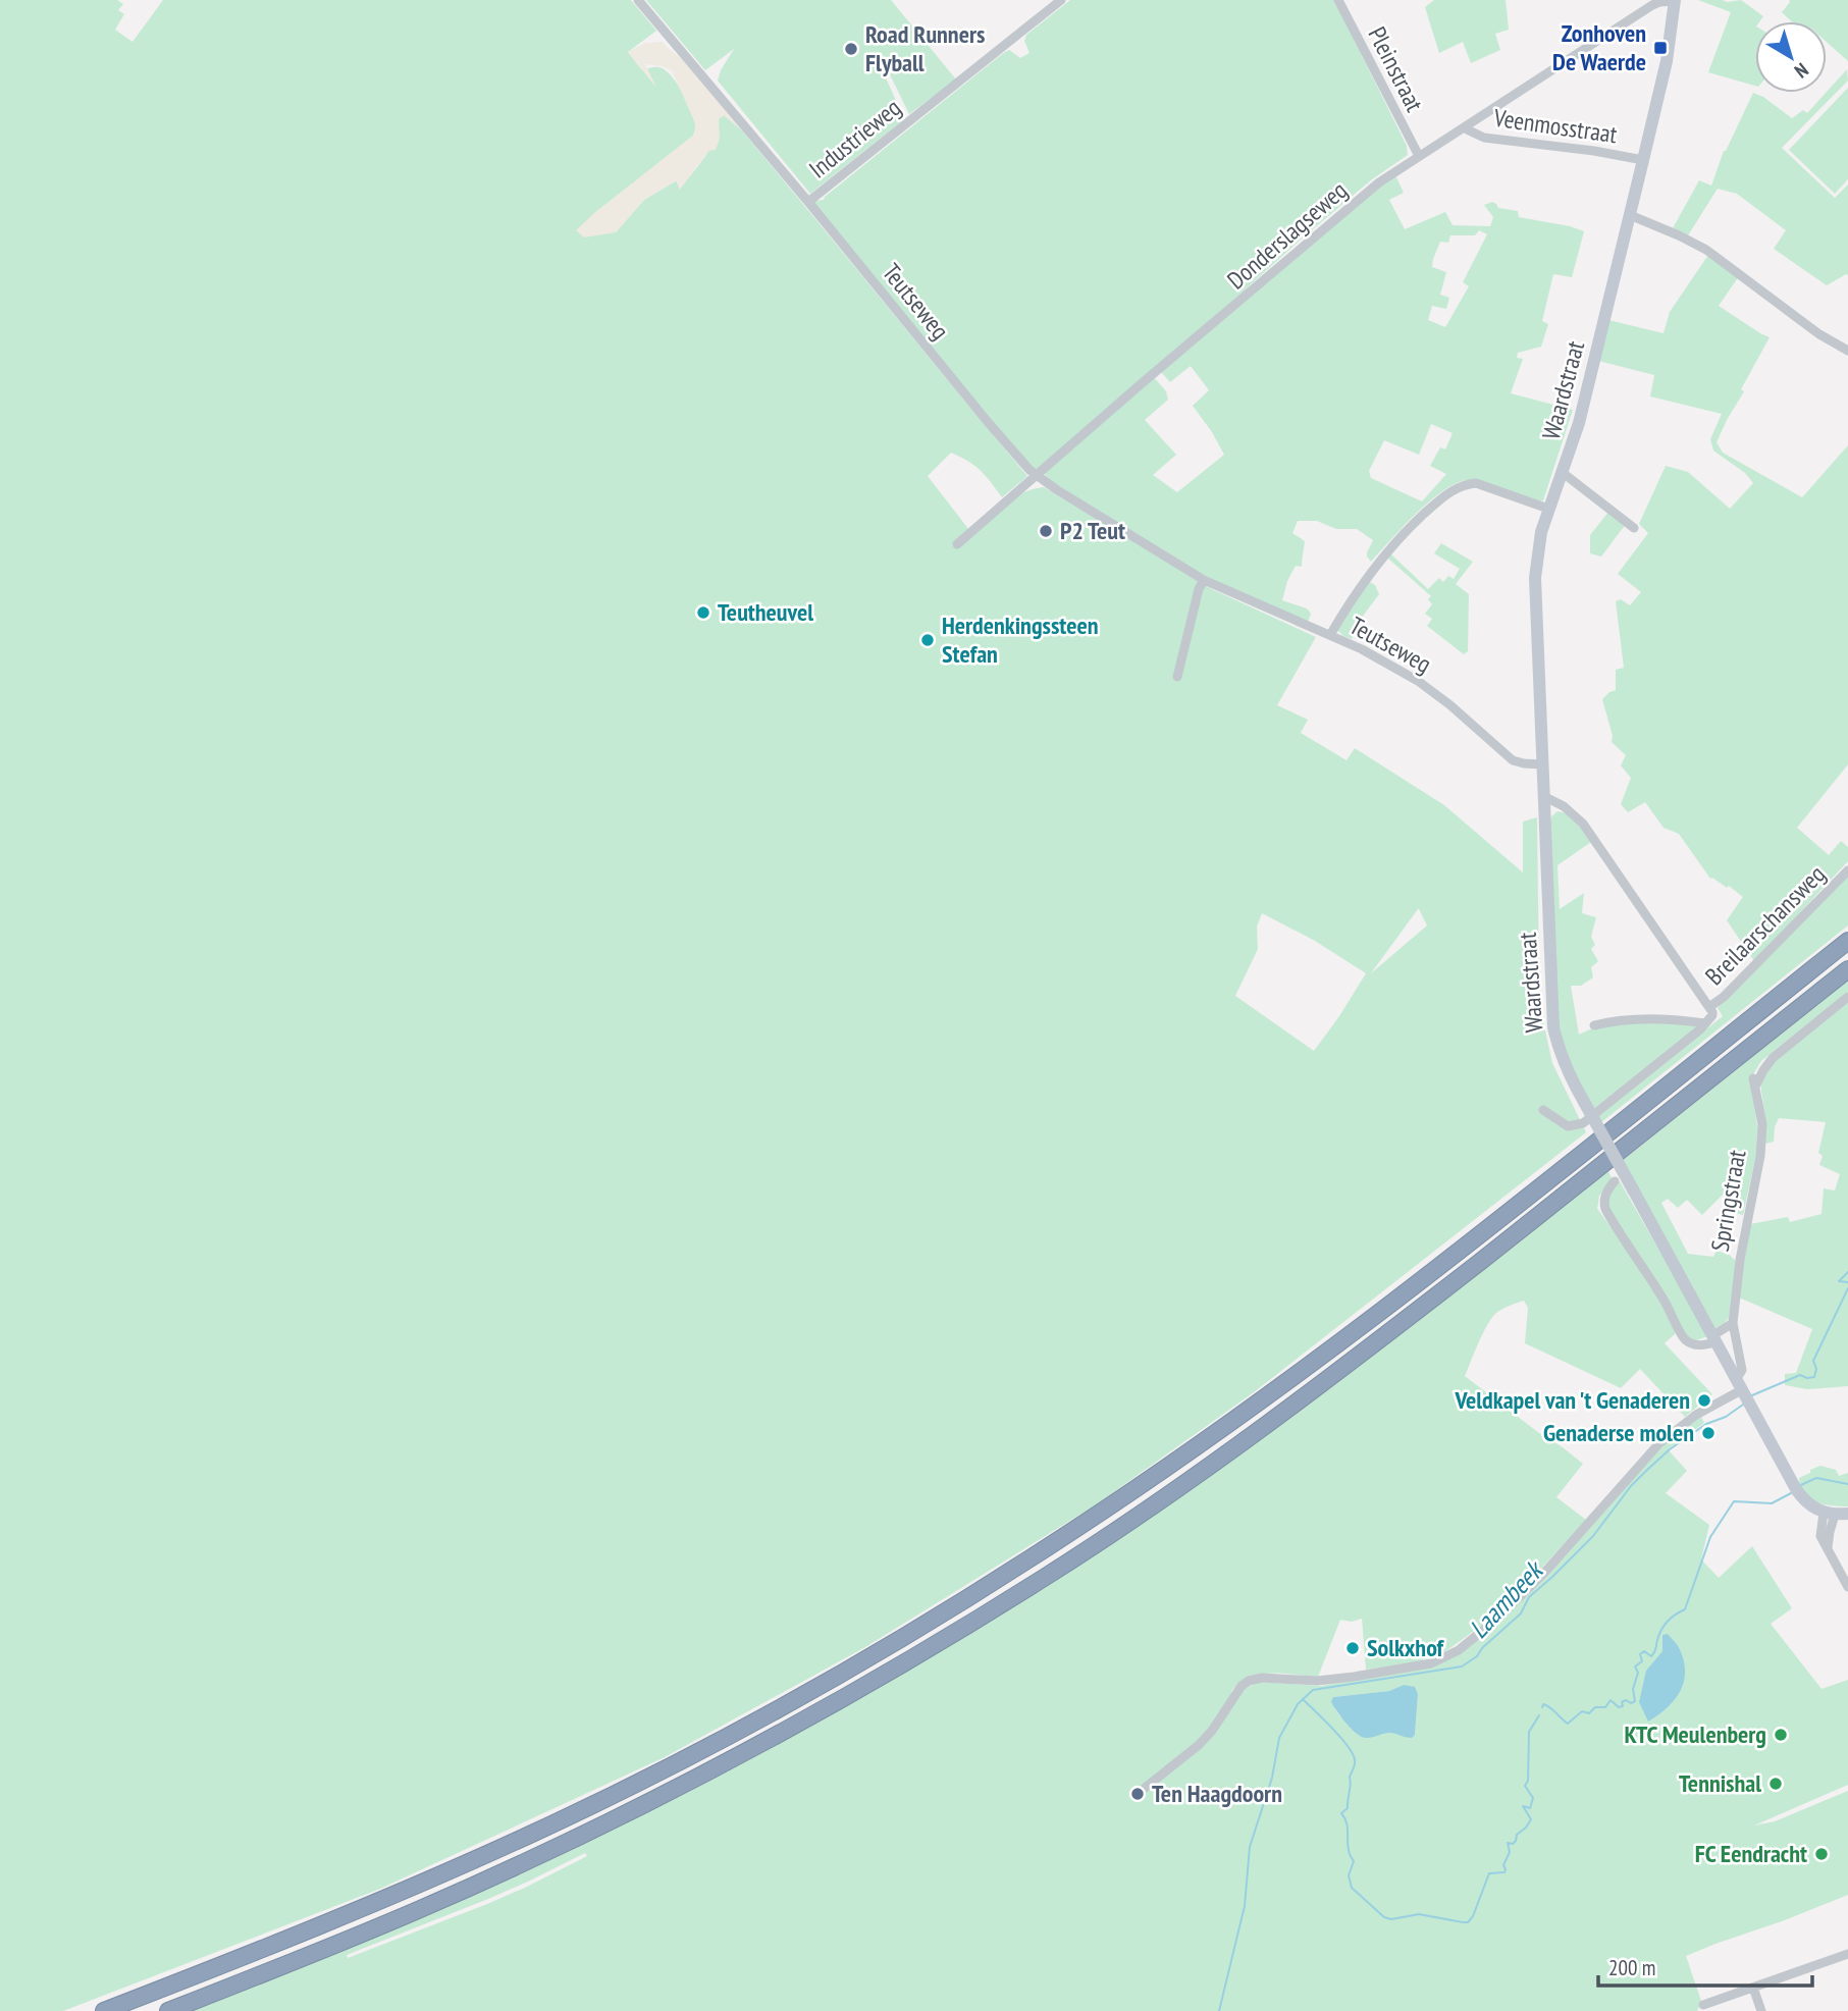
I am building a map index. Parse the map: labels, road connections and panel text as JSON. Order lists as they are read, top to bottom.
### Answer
{
  "streets": {
    "street": [
      "Pleinstraat",
      "Veenmosstraat",
      "Industrieweg",
      "Donderslagseweg",
      "Teutseweg",
      "Waardstraat",
      "Breilaarschansweg",
      "Springstraat"
    ]
  },
  "crossings": [
    ["Pleinstraat", "Donderslagseweg"],
    ["Veenmosstraat", "Donderslagseweg"],
    ["Veenmosstraat", "Waardstraat"],
    ["Industrieweg", "Teutseweg"],
    ["Donderslagseweg", "Teutseweg"],
    ["Donderslagseweg", "Waardstraat"],
    ["Teutseweg", "Waardstraat"],
    ["Waardstraat", "Springstraat"]
  ],
  "water": ["Laambeek"],
  "places": {
    "transit": ["Zonhoven De Waerde"],
    "other": [
      "Road Runners Flyball",
      "P2 Teut",
      "Teutheuvel",
      "Herdenkingssteen Stefan",
      "Veldkapel van 't Genaderen",
      "Genaderse molen",
      "Solkxhof",
      "KTC Meulenberg",
      "Tennishal",
      "Ten Haagdoorn",
      "FC Eendracht"
    ]
  },
  "scale_bar": "200 m",
  "north": "bottom right"
}
